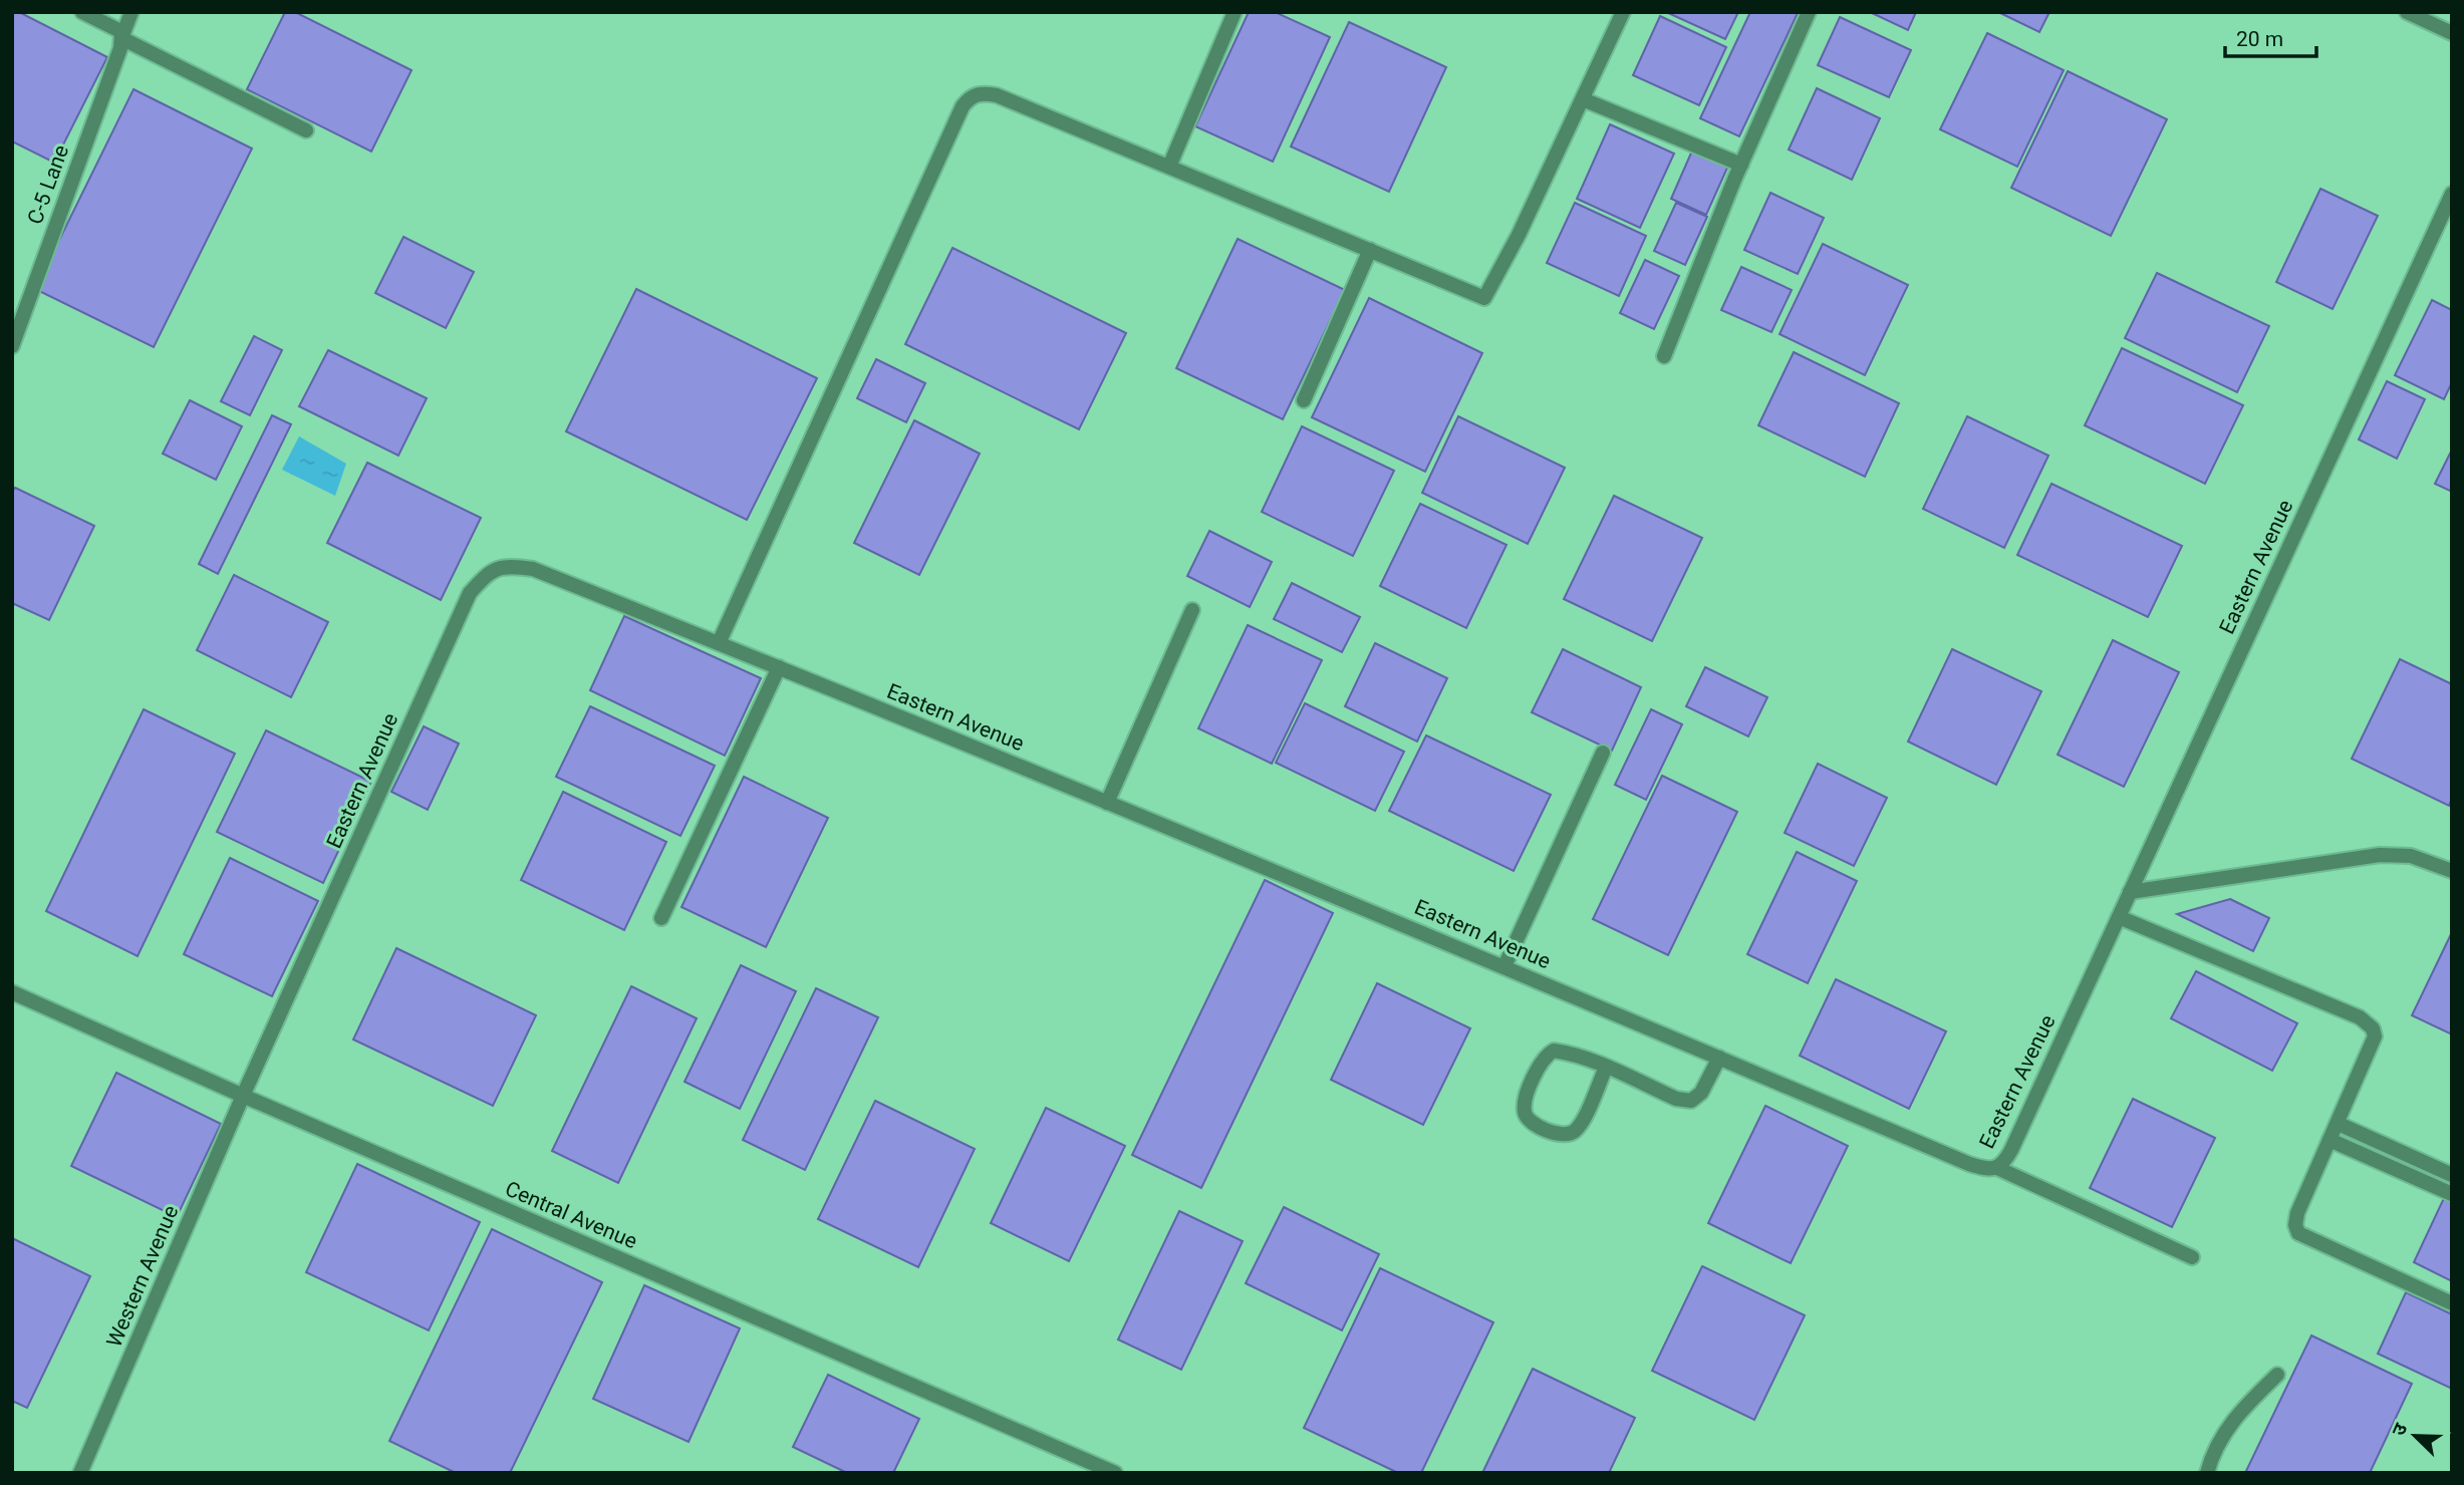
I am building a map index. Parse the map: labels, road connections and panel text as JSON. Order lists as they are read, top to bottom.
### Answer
{
  "streets": {
    "street": [
      "C-5 Lane",
      "Eastern Avenue",
      "Central Avenue",
      "Western Avenue"
    ]
  },
  "crossings": [
    ["Eastern Avenue", "Central Avenue"],
    ["Eastern Avenue", "Western Avenue"],
    ["Central Avenue", "Western Avenue"]
  ],
  "scale_bar": "20 m",
  "north": "top left"
}
